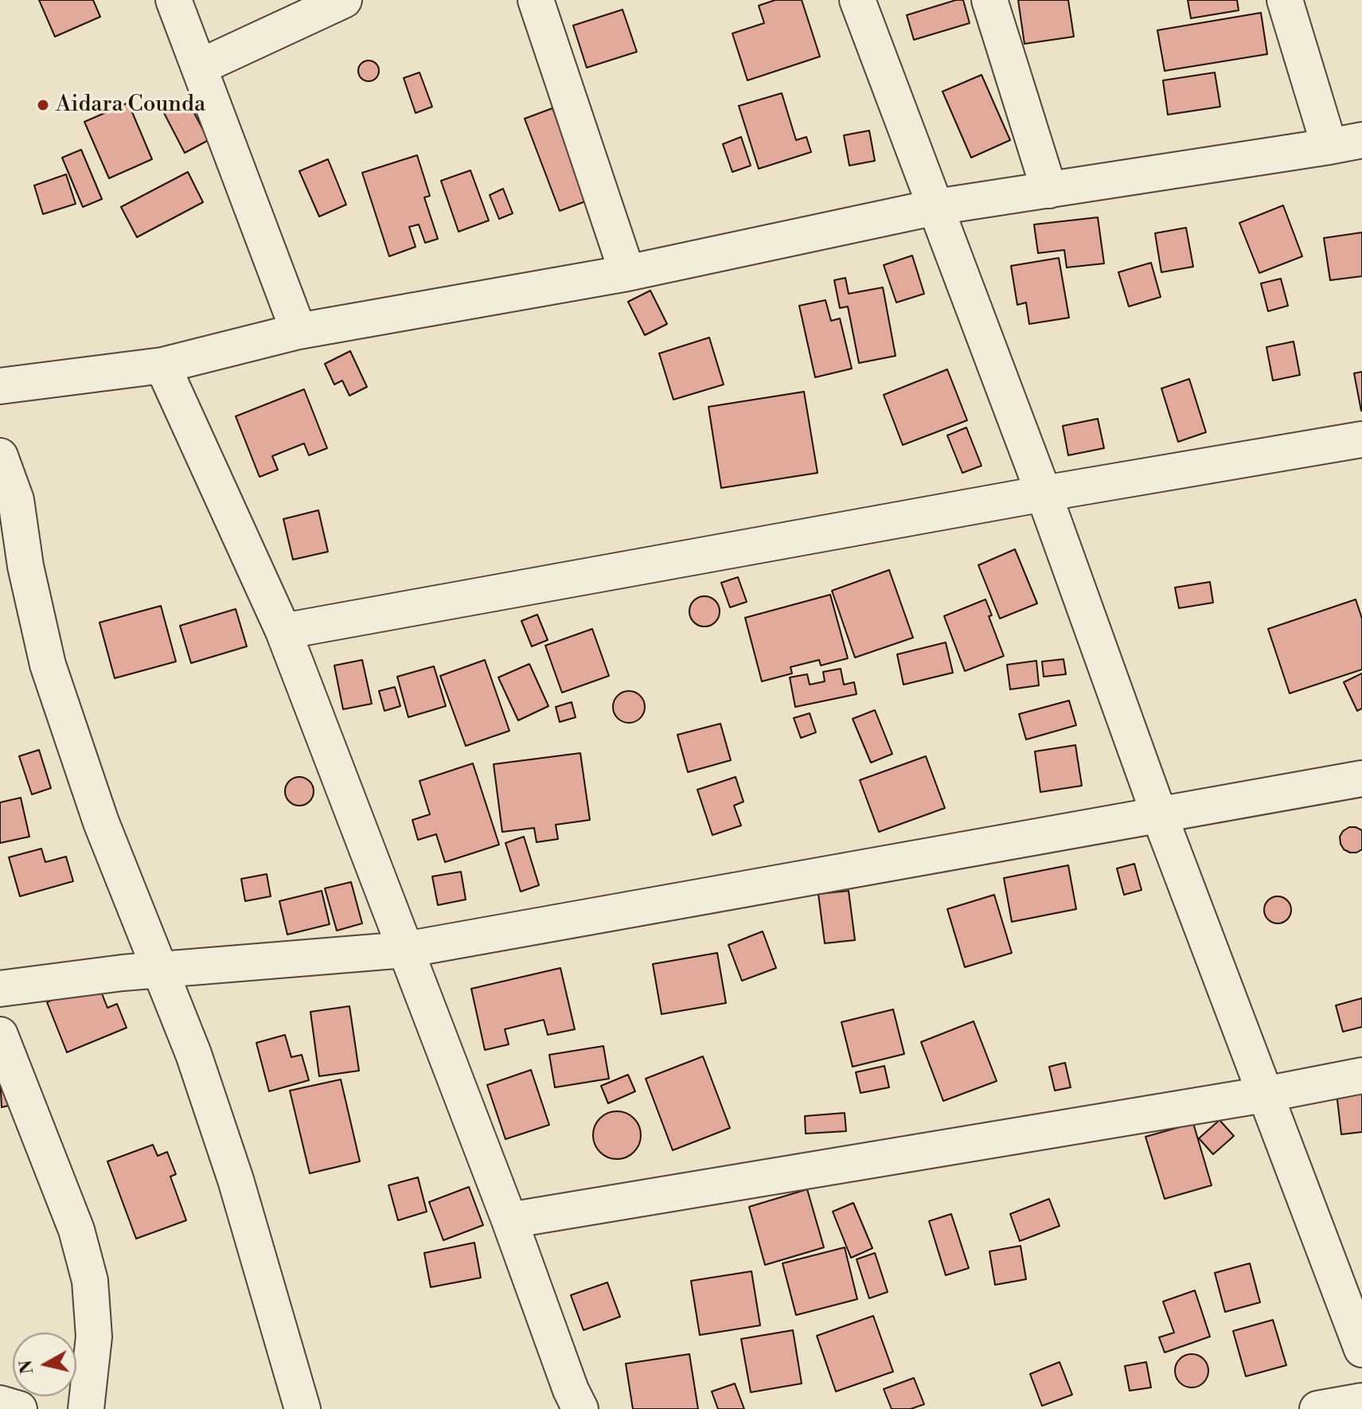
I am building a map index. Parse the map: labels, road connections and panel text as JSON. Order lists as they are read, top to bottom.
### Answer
{
  "places": ["Aidara Counda"],
  "north": "left"
}
